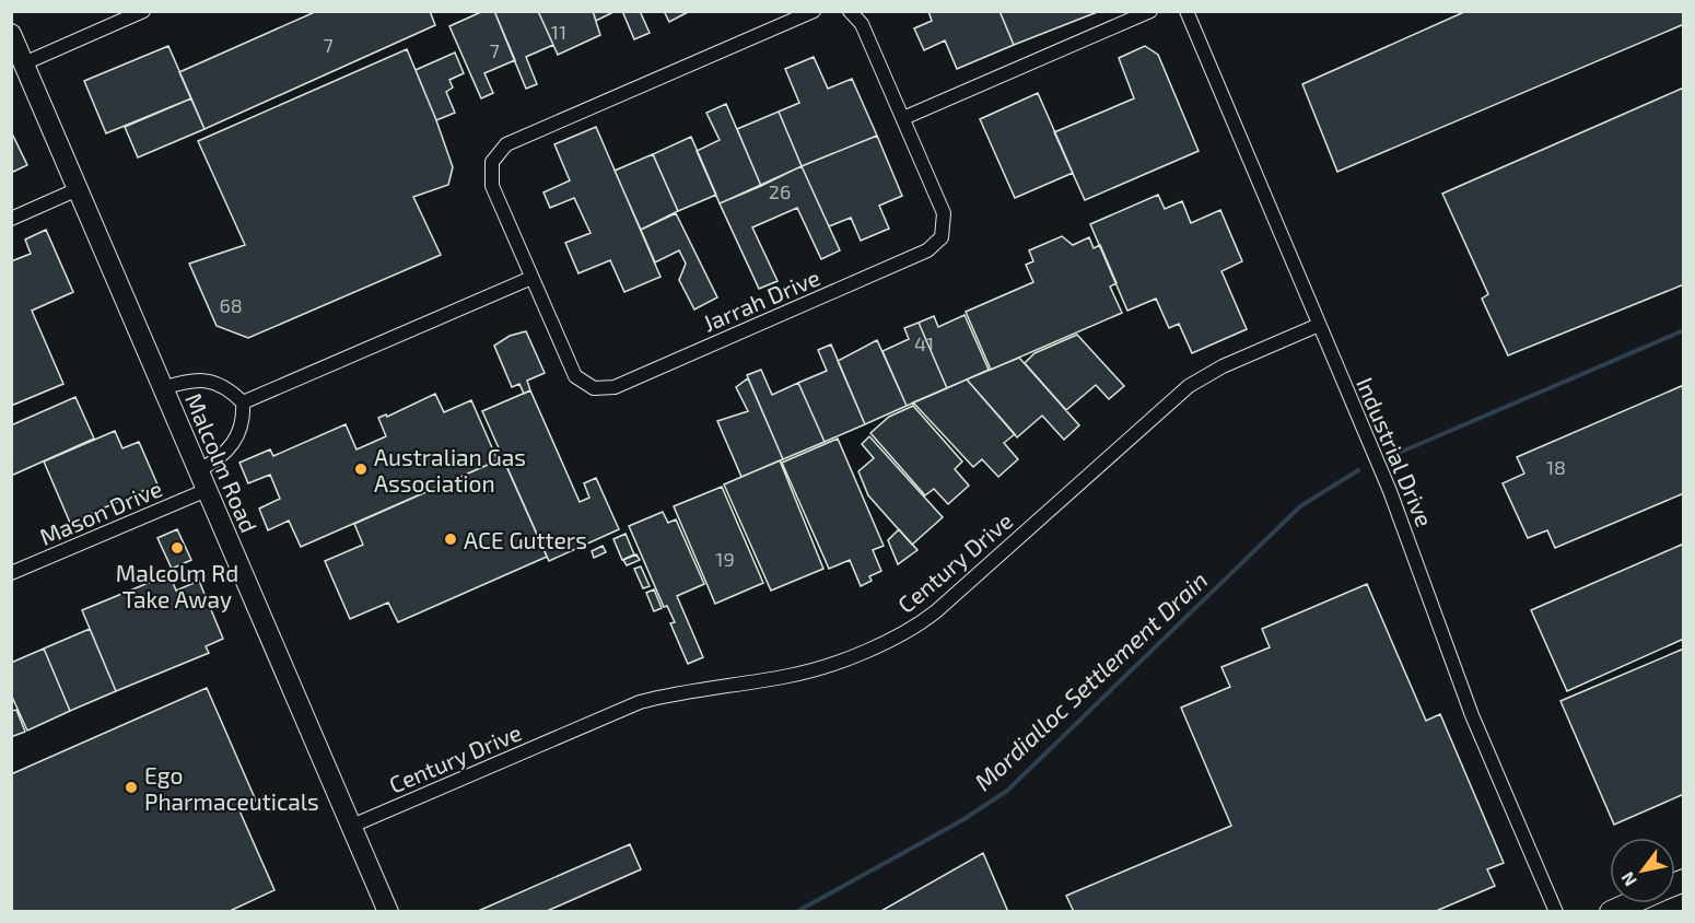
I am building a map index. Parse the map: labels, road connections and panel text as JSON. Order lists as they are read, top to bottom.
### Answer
{
  "streets": {
    "street": [
      "Jarrah Drive",
      "Industrial Drive",
      "Malcolm Road",
      "Mason Drive",
      "Century Drive"
    ]
  },
  "crossings": [
    ["Industrial Drive", "Century Drive"],
    ["Malcolm Road", "Mason Drive"],
    ["Malcolm Road", "Century Drive"]
  ],
  "water": ["Mordialloc Settlement Drain"],
  "places": [
    "Australian Gas Association",
    "ACE Gutters",
    "Malcolm Rd Take Away",
    "Ego Pharmaceuticals"
  ],
  "house_numbers": [
    "11",
    "7",
    "7",
    "26",
    "68",
    "41",
    "18",
    "19"
  ],
  "north": "bottom left"
}
